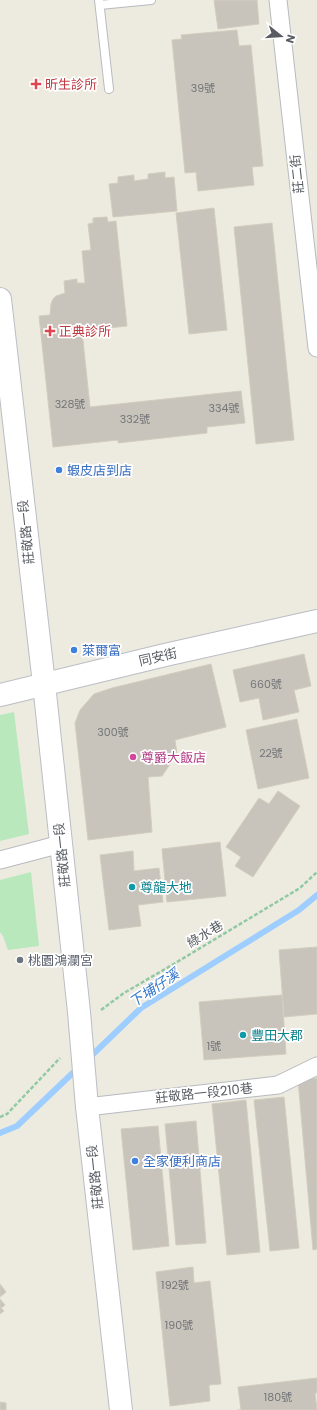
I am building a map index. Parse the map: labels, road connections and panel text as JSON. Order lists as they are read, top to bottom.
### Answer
{
  "streets": {
    "street": [
      "莊二街",
      "莊敬路一段",
      "同安街",
      "莊敬路一段210巷"
    ],
    "path": ["綠水巷"]
  },
  "crossings": [
    ["莊敬路一段", "同安街"],
    ["莊敬路一段", "莊敬路一段210巷"]
  ],
  "water": ["下埔仔溪"],
  "places": {
    "health": ["昕生診所", "正典診所"],
    "other": [
      "蝦皮店到店",
      "萊爾富",
      "尊爵大飯店",
      "尊龍大地",
      "桃園鴻瀾宮",
      "豐田大郡",
      "全家便利商店"
    ]
  },
  "house_numbers": [
    "39號",
    "328號",
    "334號",
    "332號",
    "660號",
    "300號",
    "22號",
    "1號",
    "192號",
    "190號",
    "180號"
  ],
  "north": "right"
}
